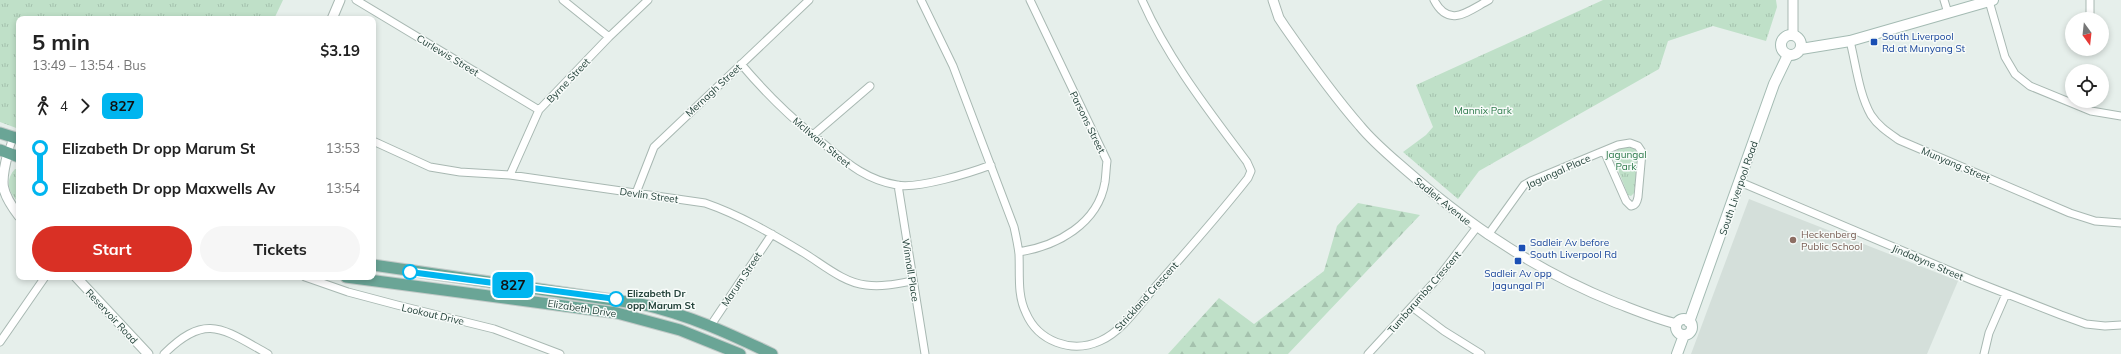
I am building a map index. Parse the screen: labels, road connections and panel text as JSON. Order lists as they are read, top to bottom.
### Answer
{
  "streets": {
    "main road": ["South Liverpool Road", "Elizabeth Drive"],
    "street": [
      "Curlewis Street",
      "Byrne Street",
      "Mernagh Street",
      "Parsons Street",
      "McIlwain Street",
      "Munyang Street",
      "Jagungal Place",
      "Devlin Street",
      "Sadleir Avenue",
      "Jindabyne Street",
      "Winnall Place",
      "Marum Street",
      "Tumbarumba Crescent",
      "Strickland Crescent",
      "Lookout Drive",
      "Reservoir Road"
    ]
  },
  "crossings": [
    ["Curlewis Street", "Byrne Street"],
    ["Byrne Street", "Devlin Street"],
    ["Mernagh Street", "McIlwain Street"],
    ["Mernagh Street", "Devlin Street"],
    ["Parsons Street", "Strickland Crescent"],
    ["McIlwain Street", "Winnall Place"],
    ["McIlwain Street", "Strickland Crescent"],
    ["Jagungal Place", "Sadleir Avenue"],
    ["South Liverpool Road", "Sadleir Avenue"],
    ["South Liverpool Road", "Jindabyne Street"],
    ["Devlin Street", "Winnall Place"],
    ["Devlin Street", "Marum Street"],
    ["Sadleir Avenue", "Tumbarumba Crescent"],
    ["Marum Street", "Elizabeth Drive"]
  ],
  "parks": ["Mannix Park", "Jagungal Park"],
  "places": {
    "transit": ["South Liverpool Rd at Munyang St", "Sadleir Av before South Liverpool Rd", "Sadleir Av opp Jagungal Pl"],
    "other": ["Heckenberg Public School", "Elizabeth Dr opp Marum St"]
  },
  "lines": ["bus line 827"],
  "north": "bottom",
  "page": {
    "on_map": "827",
    "heading": ["5 min", "13:49 – 13:54 · Bus", "$3.19"],
    "legs": ["4", "827"],
    "list": [
      {
        "name": "Elizabeth Dr opp Marum St",
        "value": "13:53"
      },
      {
        "name": "Elizabeth Dr opp Maxwells Av",
        "value": "13:54"
      }
    ],
    "buttons": ["Start", "Tickets"]
  }
}
